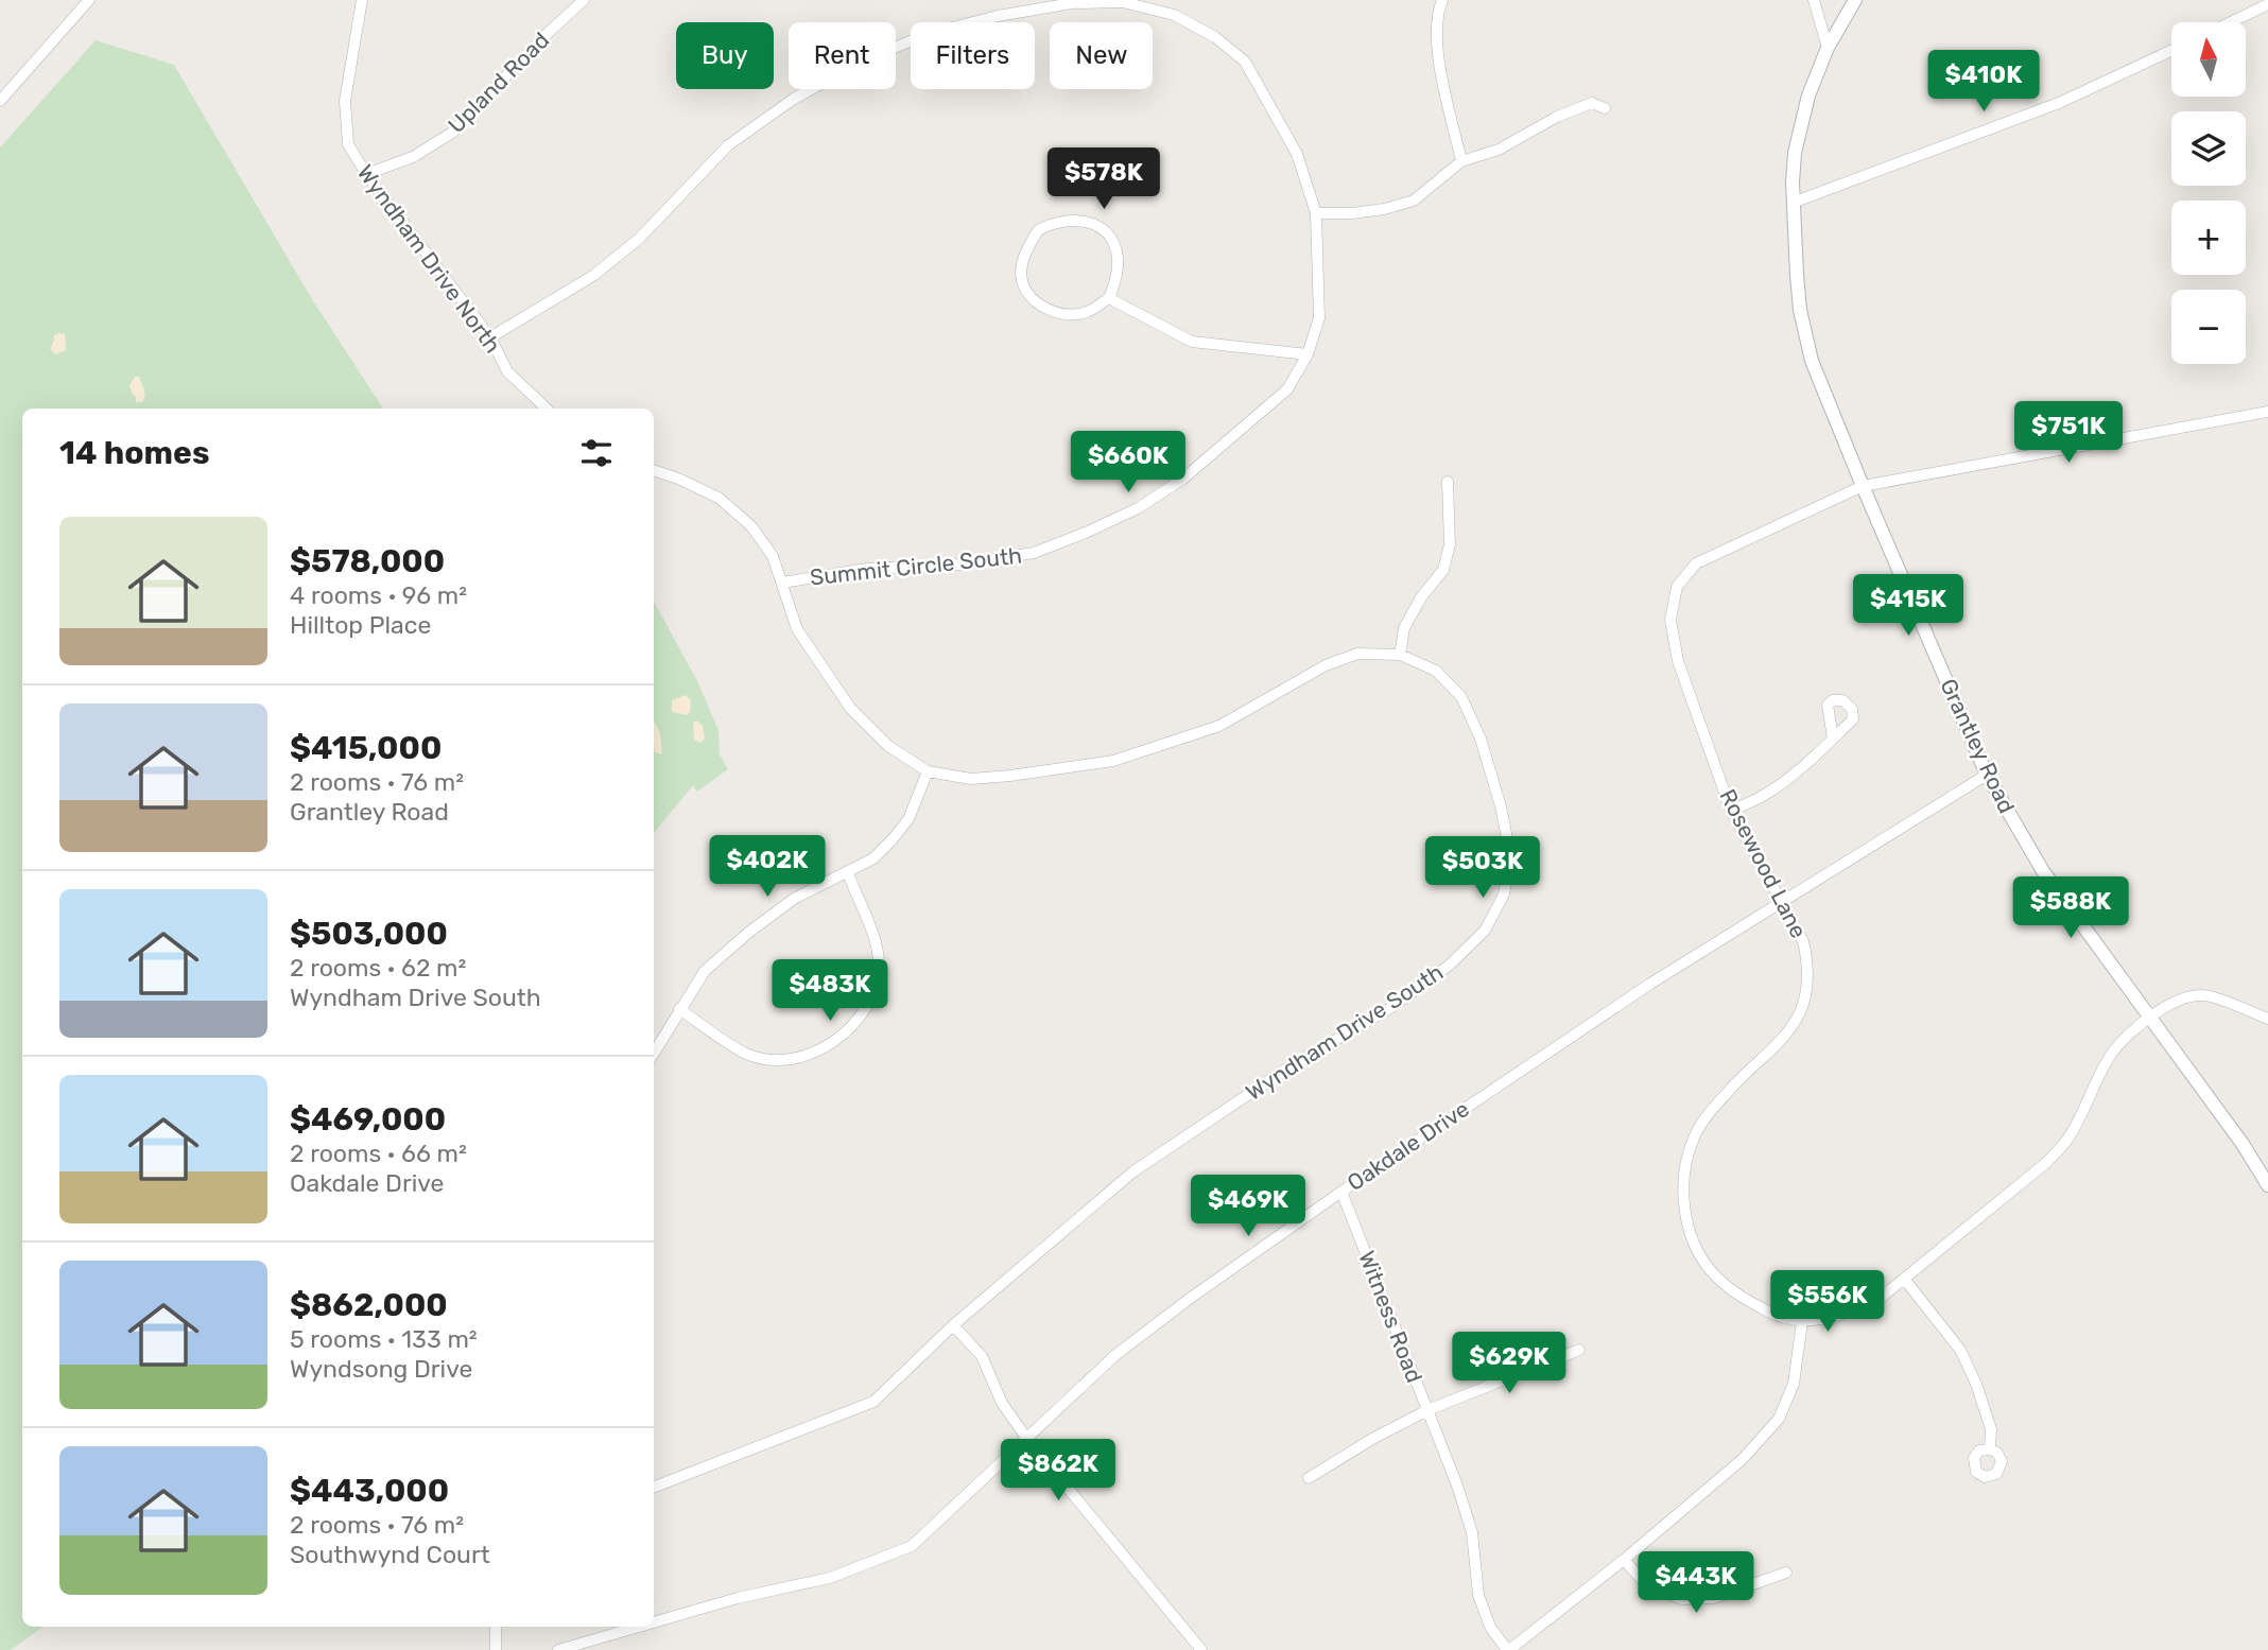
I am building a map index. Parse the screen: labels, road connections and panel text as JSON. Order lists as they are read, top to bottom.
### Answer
{
  "streets": {
    "street": [
      "Upland Road",
      "Wyndham Drive North",
      "Summit Circle South",
      "Grantley Road",
      "Rosewood Lane",
      "Wyndham Drive South",
      "Oakdale Drive",
      "Witness Road"
    ]
  },
  "crossings": [
    ["Upland Road", "Wyndham Drive North"],
    ["Wyndham Drive North", "Summit Circle South"],
    ["Summit Circle South", "Wyndham Drive South"],
    ["Grantley Road", "Rosewood Lane"],
    ["Grantley Road", "Oakdale Drive"],
    ["Rosewood Lane", "Oakdale Drive"],
    ["Oakdale Drive", "Witness Road"]
  ],
  "north": "top",
  "page": {
    "map_buttons": ["+", "−"],
    "chip": [
      "Buy",
      "Rent",
      "Filters",
      "New"
    ],
    "price": [
      "$410K",
      "$578K",
      "$751K",
      "$660K",
      "$415K",
      "$402K",
      "$503K",
      "$588K",
      "$483K",
      "$469K",
      "$556K",
      "$629K",
      "$862K",
      "$443K"
    ],
    "heading": "14 homes",
    "list": [
      {
        "name": "$578,000",
        "note": "4 rooms · 96 m² · Hilltop Place"
      },
      {
        "name": "$415,000",
        "note": "2 rooms · 76 m² · Grantley Road"
      },
      {
        "name": "$503,000",
        "note": "2 rooms · 62 m² · Wyndham Drive South"
      },
      {
        "name": "$469,000",
        "note": "2 rooms · 66 m² · Oakdale Drive"
      },
      {
        "name": "$862,000",
        "note": "5 rooms · 133 m² · Wyndsong Drive"
      },
      {
        "name": "$443,000",
        "note": "2 rooms · 76 m² · Southwynd Court"
      }
    ]
  }
}
